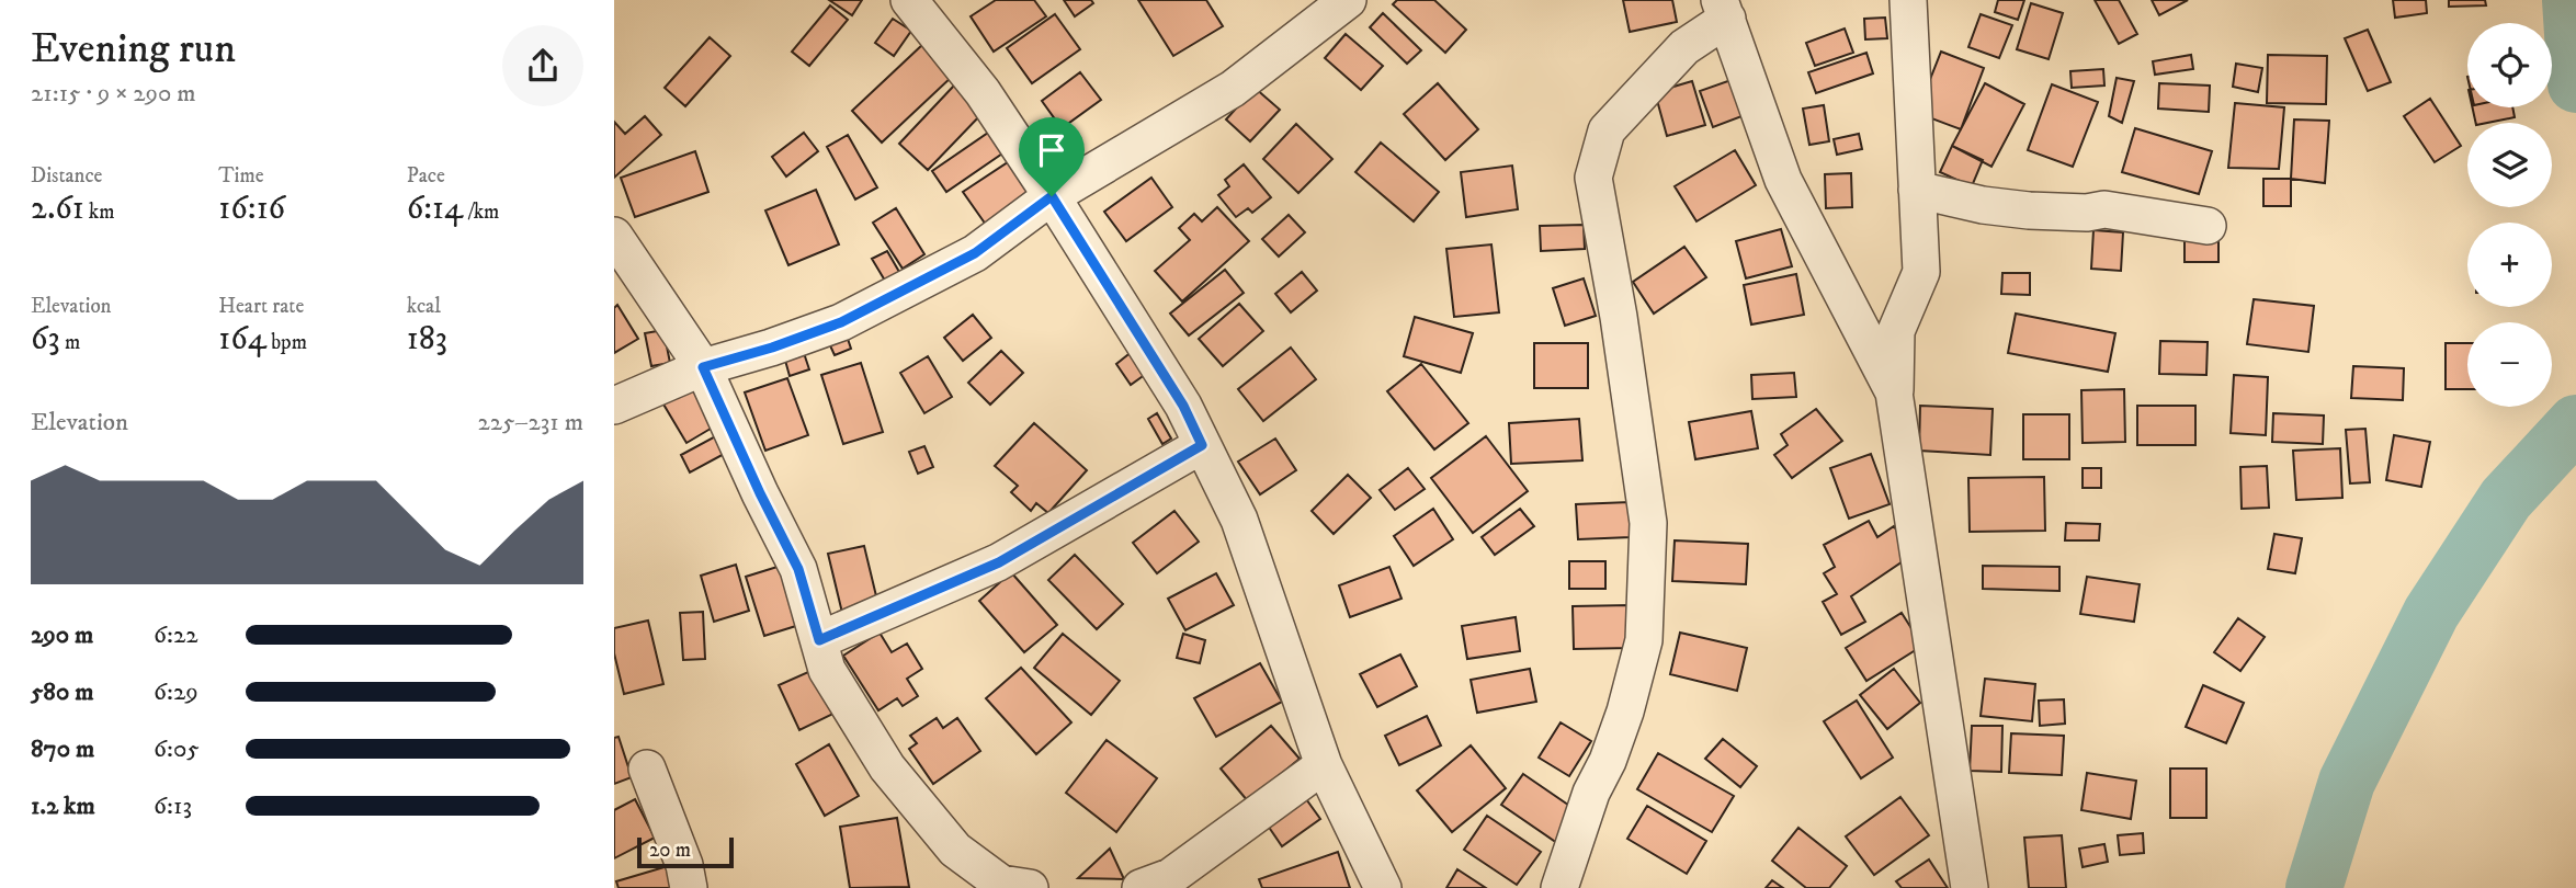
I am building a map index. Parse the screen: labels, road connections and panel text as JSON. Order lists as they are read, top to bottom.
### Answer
{
  "scale_bar": "20 m",
  "page": {
    "heading": ["Evening run", "21:15 · 9 × 290 m"],
    "map_buttons": ["+", "−"],
    "stats": [
      ["Distance", "2.61 km"],
      ["Time", "16:16"],
      ["Pace", "6:14 /km"],
      ["Elevation", "63 m"],
      ["Heart rate", "164 bpm"],
      ["kcal", "183"]
    ],
    "chart": ["Elevation", "225–231 m"],
    "list": [
      {
        "name": "290 m",
        "note": "6:22"
      },
      {
        "name": "580 m",
        "note": "6:29"
      },
      {
        "name": "870 m",
        "note": "6:05"
      },
      {
        "name": "1.2 km",
        "note": "6:13"
      }
    ],
    "scale": "20 m"
  }
}
